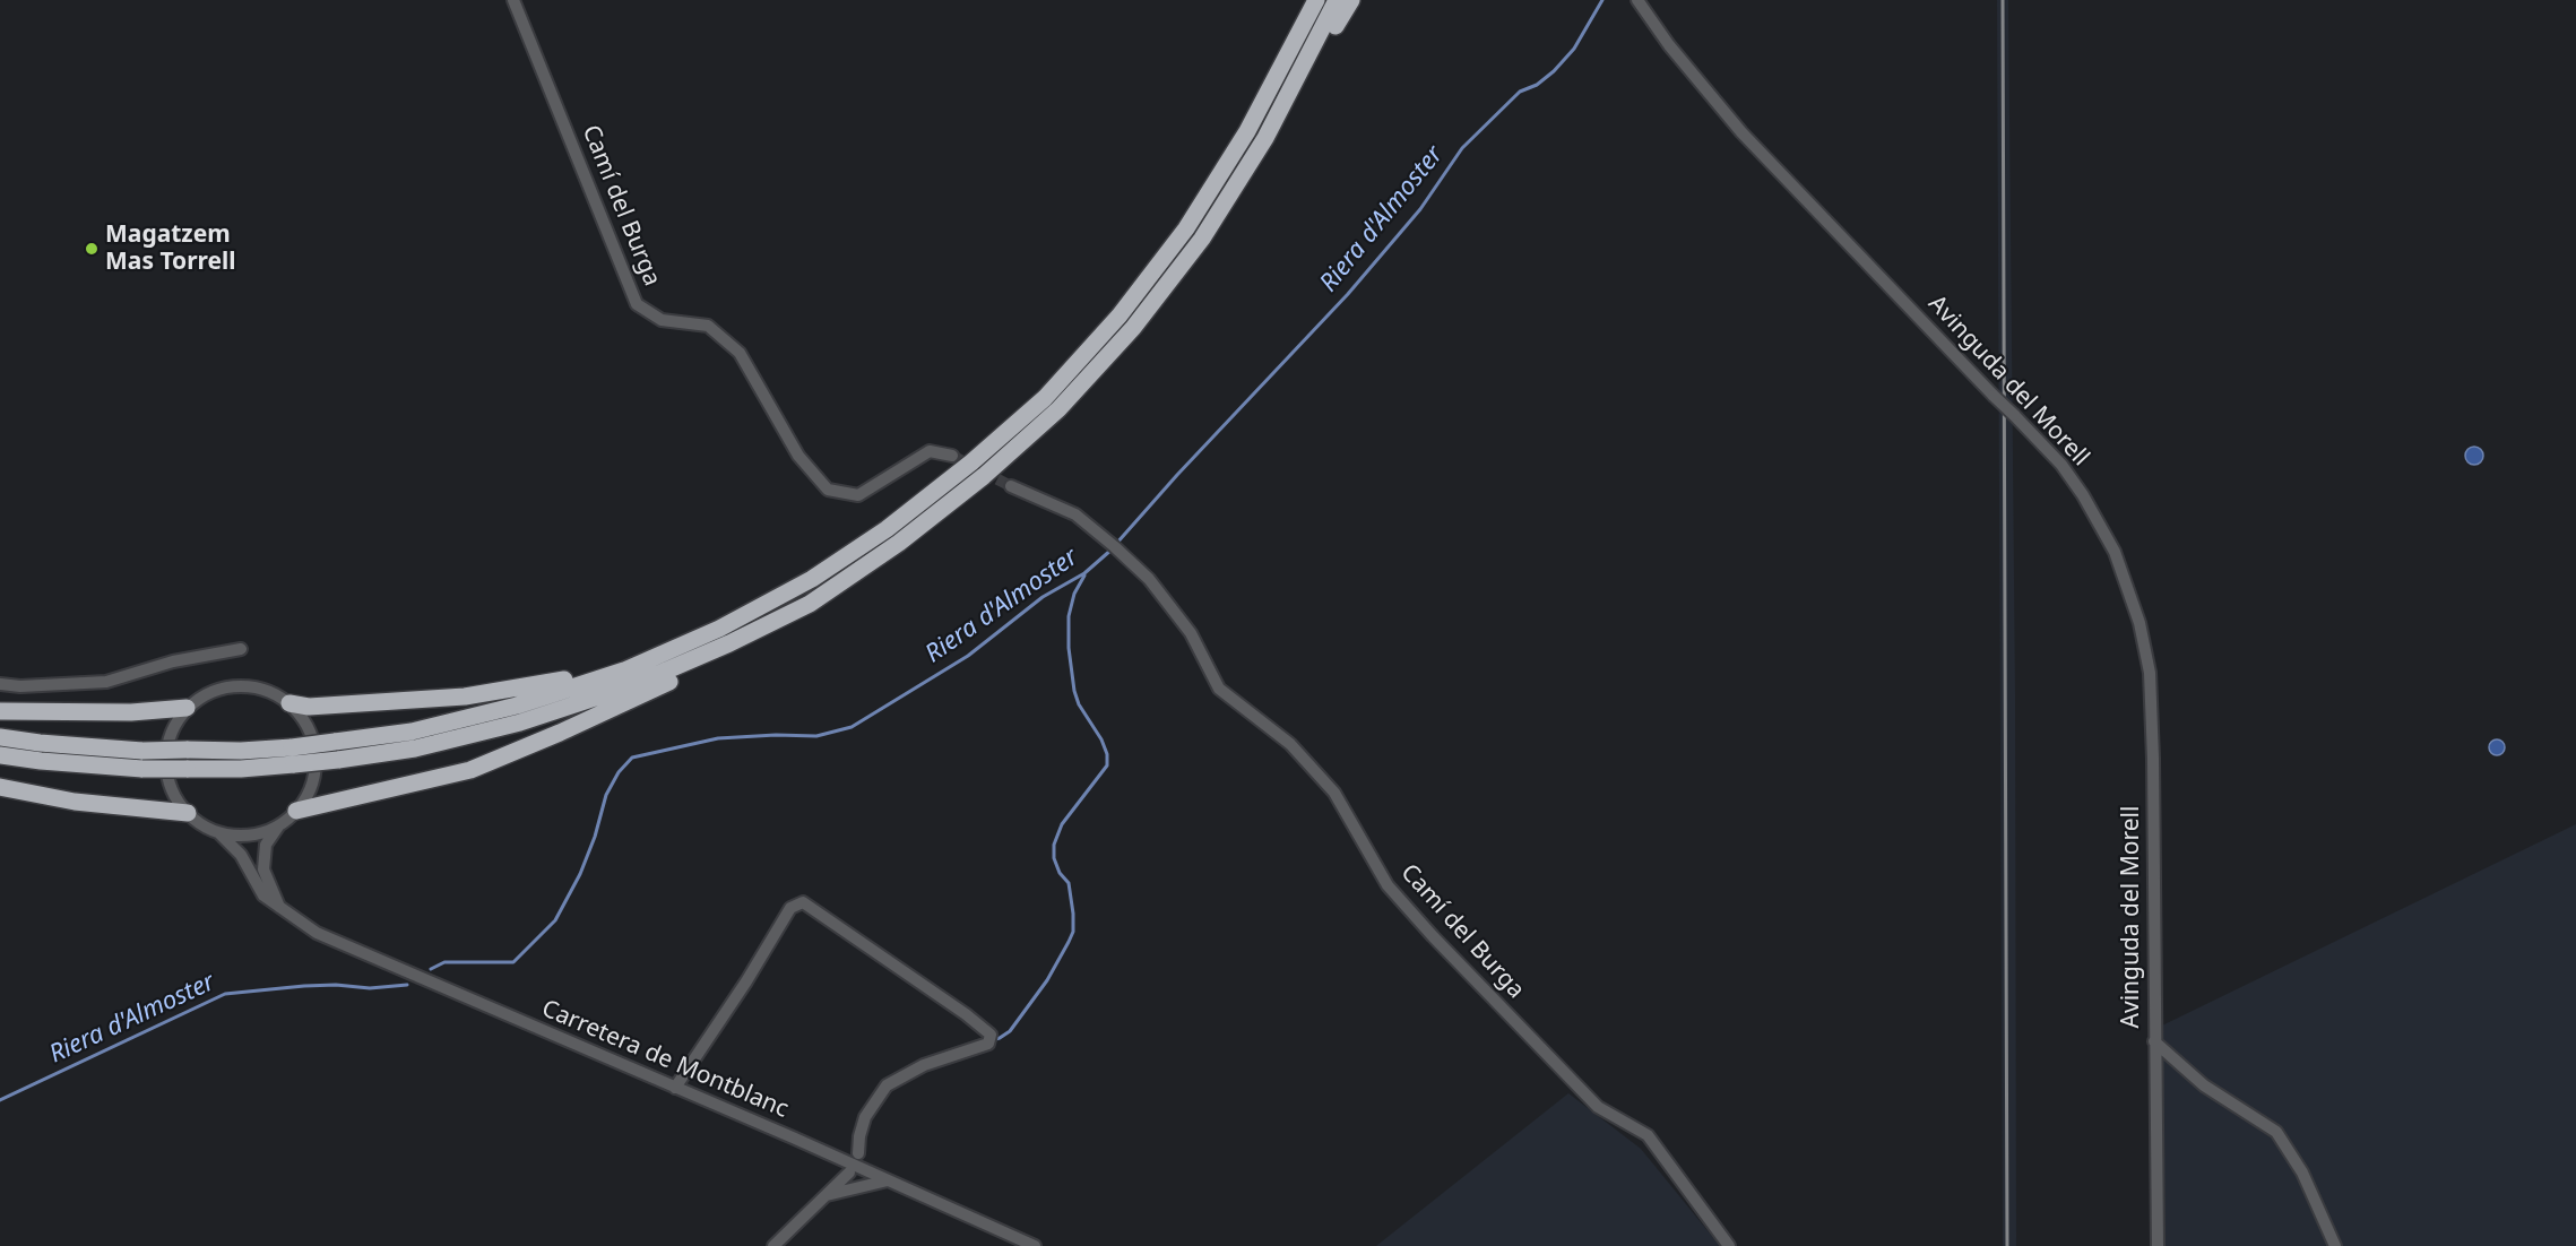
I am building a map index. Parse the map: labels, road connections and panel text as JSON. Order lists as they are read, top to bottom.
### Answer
{
  "streets": {
    "street": ["Camí del Burga", "Avinguda del Morell", "Carretera de Montblanc"]
  },
  "water": ["Riera d'Almoster"],
  "places": ["Magatzem Mas Torrell"]
}
